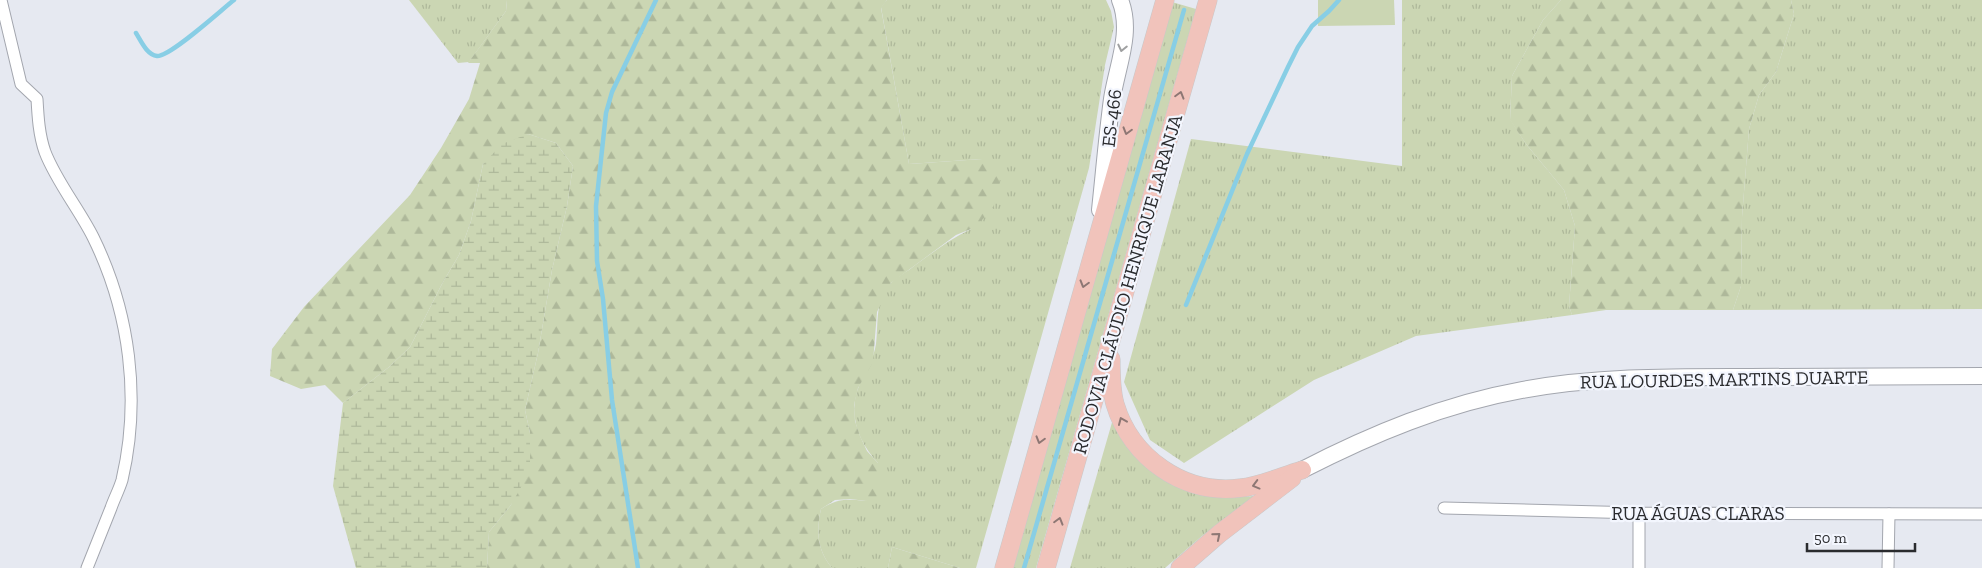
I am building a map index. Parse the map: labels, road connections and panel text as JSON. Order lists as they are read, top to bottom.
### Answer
{
  "streets": {
    "main road": ["ES-466", "RODOVIA CLÁUDIO HENRIQUE LARANJA", "RUA LOURDES MARTINS DUARTE"],
    "street": ["RUA ÁGUAS CLARAS"]
  },
  "scale_bar": "50 m"
}
